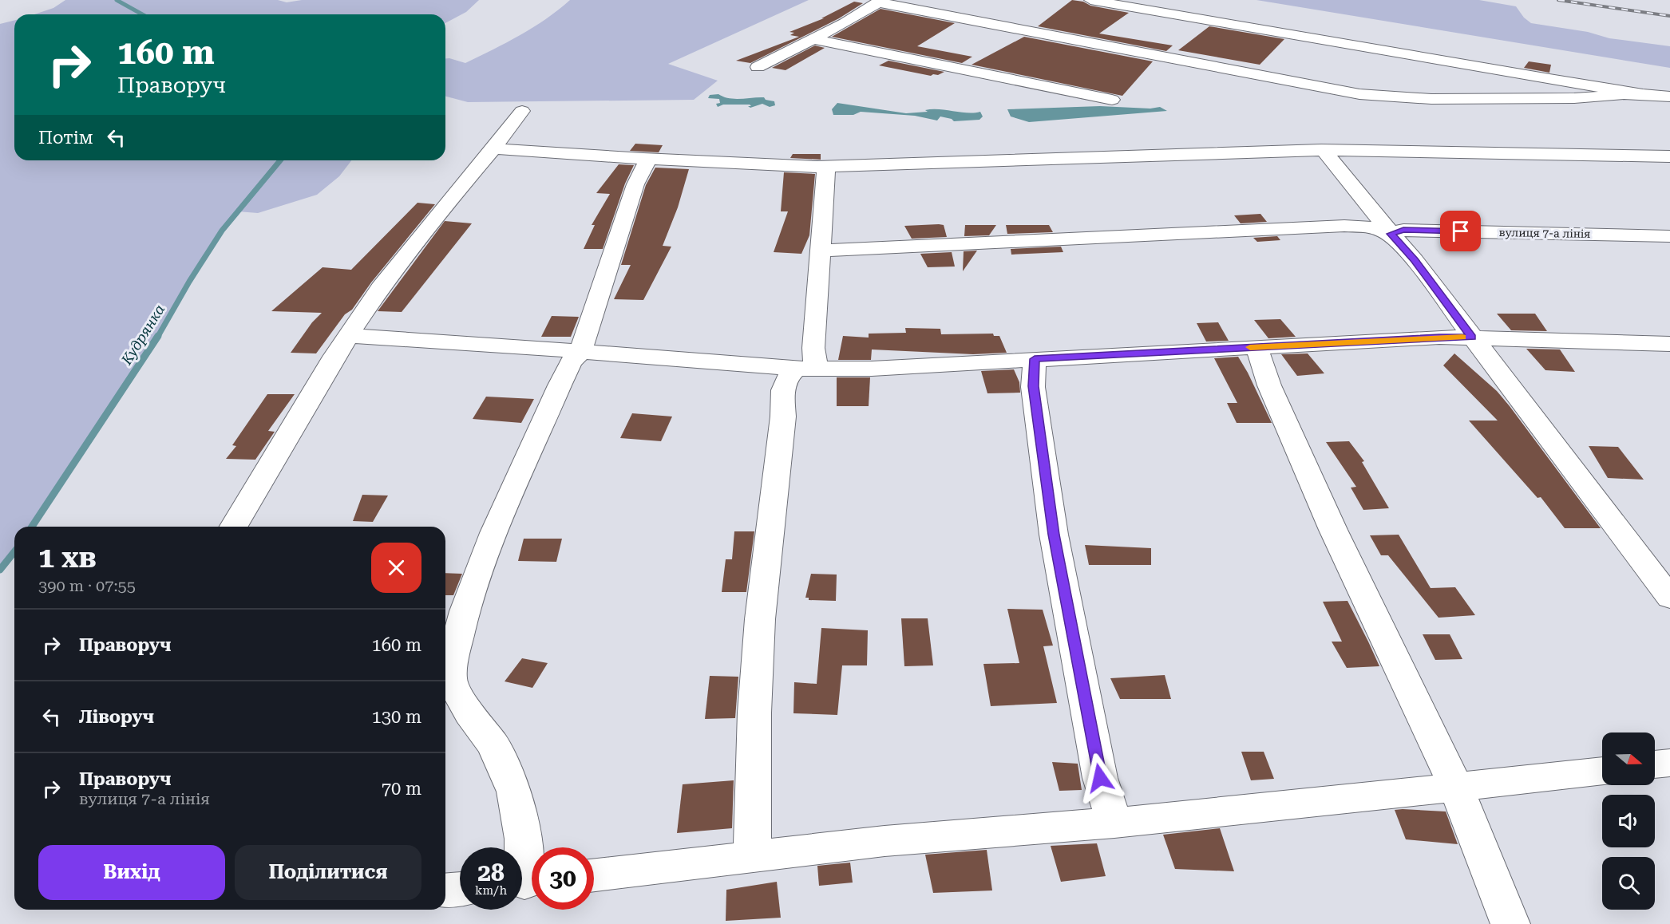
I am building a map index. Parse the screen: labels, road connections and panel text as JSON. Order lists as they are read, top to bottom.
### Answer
{
  "streets": {
    "street": ["вулиця 7-а лінія"]
  },
  "water": ["Кудрянка"],
  "north": "right",
  "page": {
    "turn": ["160 m", "Праворуч"],
    "then": "Потім",
    "heading": ["1 хв", "390 m · 07:55"],
    "list": [
      {
        "name": "Праворуч",
        "value": "160 m"
      },
      {
        "name": "Ліворуч",
        "value": "130 m"
      },
      {
        "name": "Праворуч",
        "note": "вулиця 7-а лінія",
        "value": "70 m"
      }
    ],
    "buttons": ["Вихід", "Поділитися"],
    "speed": "28 km/h",
    "limit": "30"
  }
}
